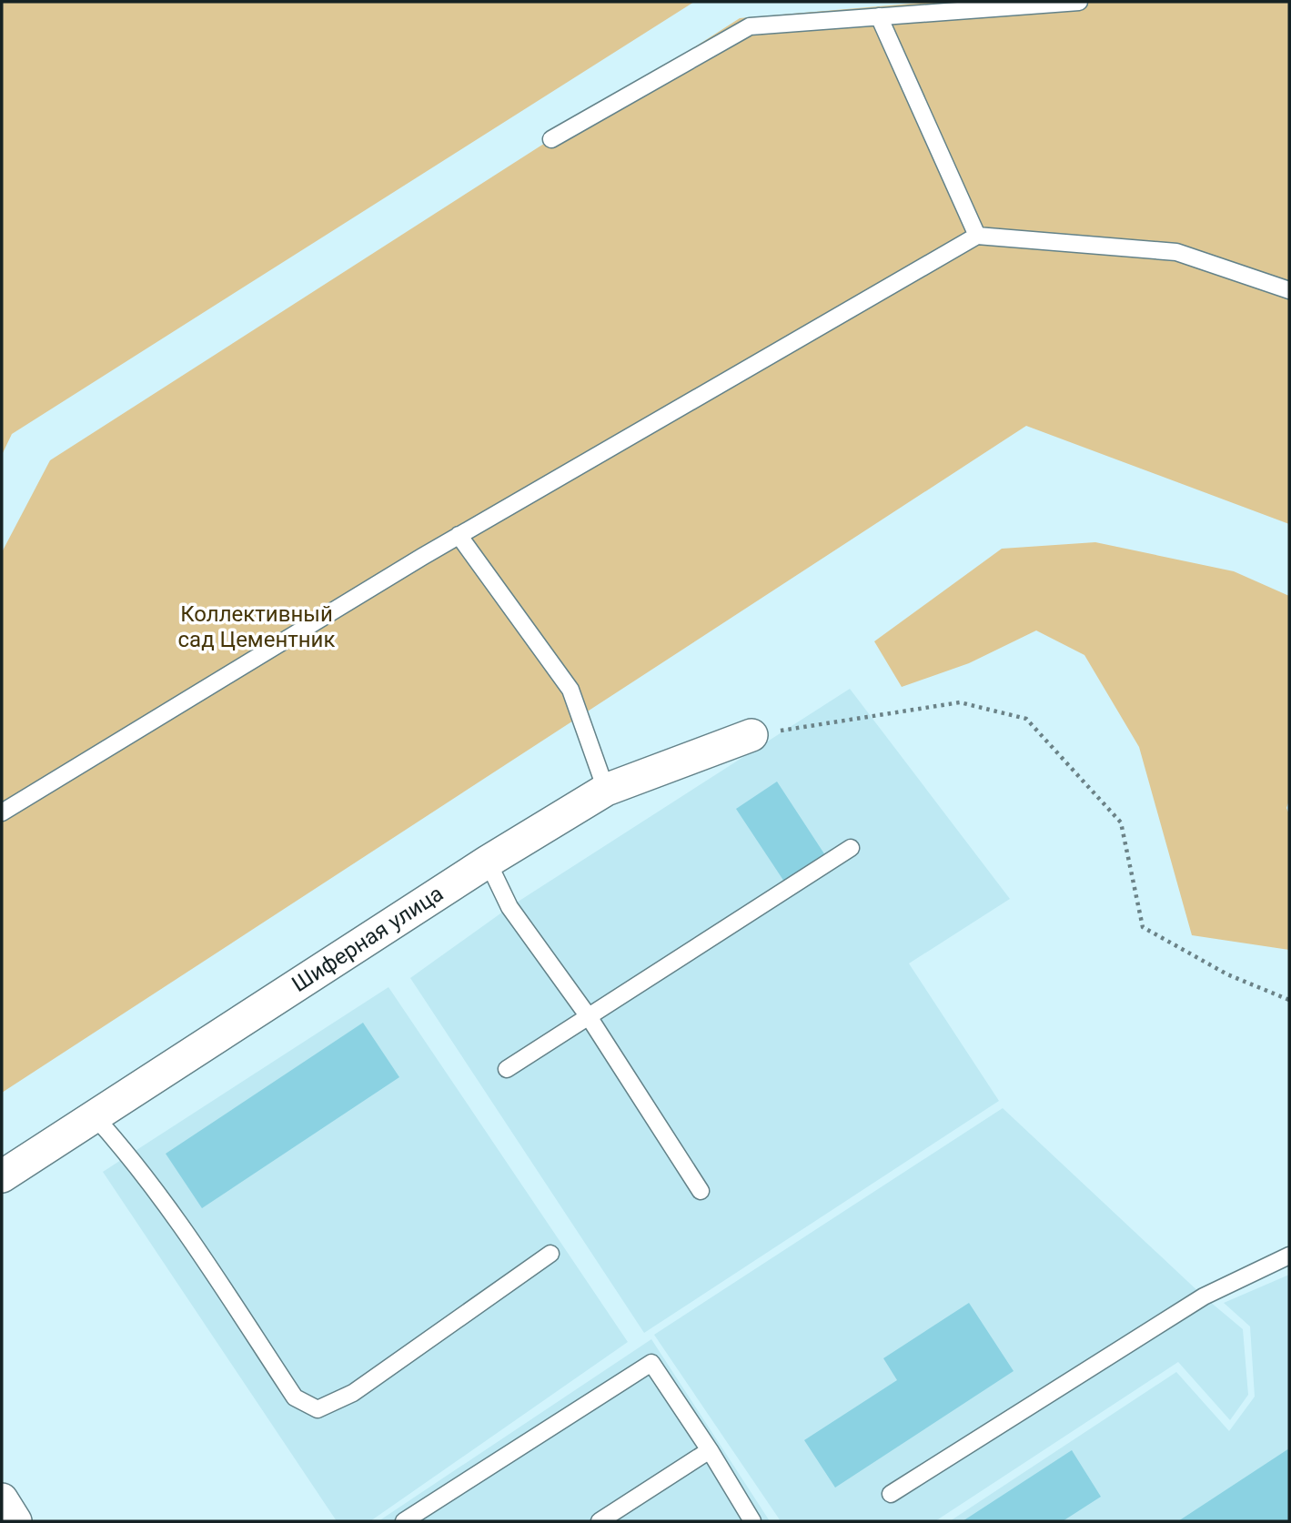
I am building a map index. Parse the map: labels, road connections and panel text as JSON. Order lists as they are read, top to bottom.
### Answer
{
  "streets": {
    "street": ["Шиферная улица"]
  },
  "parks": ["Коллективный сад Цементник"]
}
